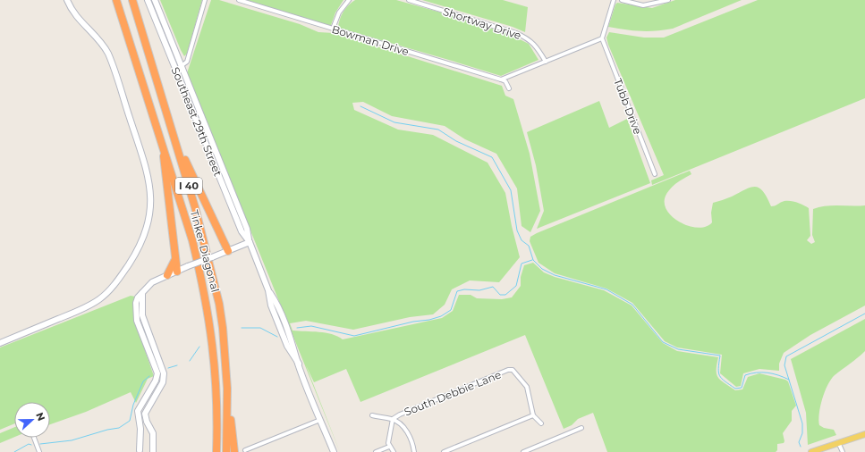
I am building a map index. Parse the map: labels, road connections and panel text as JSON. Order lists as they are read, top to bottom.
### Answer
{
  "streets": {
    "highway": ["I 40", "Tinker Diagonal"],
    "main road": ["Southeast 29th Street"],
    "street": [
      "Shortway Drive",
      "Bowman Drive",
      "Tubb Drive",
      "South Debbie Lane"
    ]
  },
  "north": "right"
}
